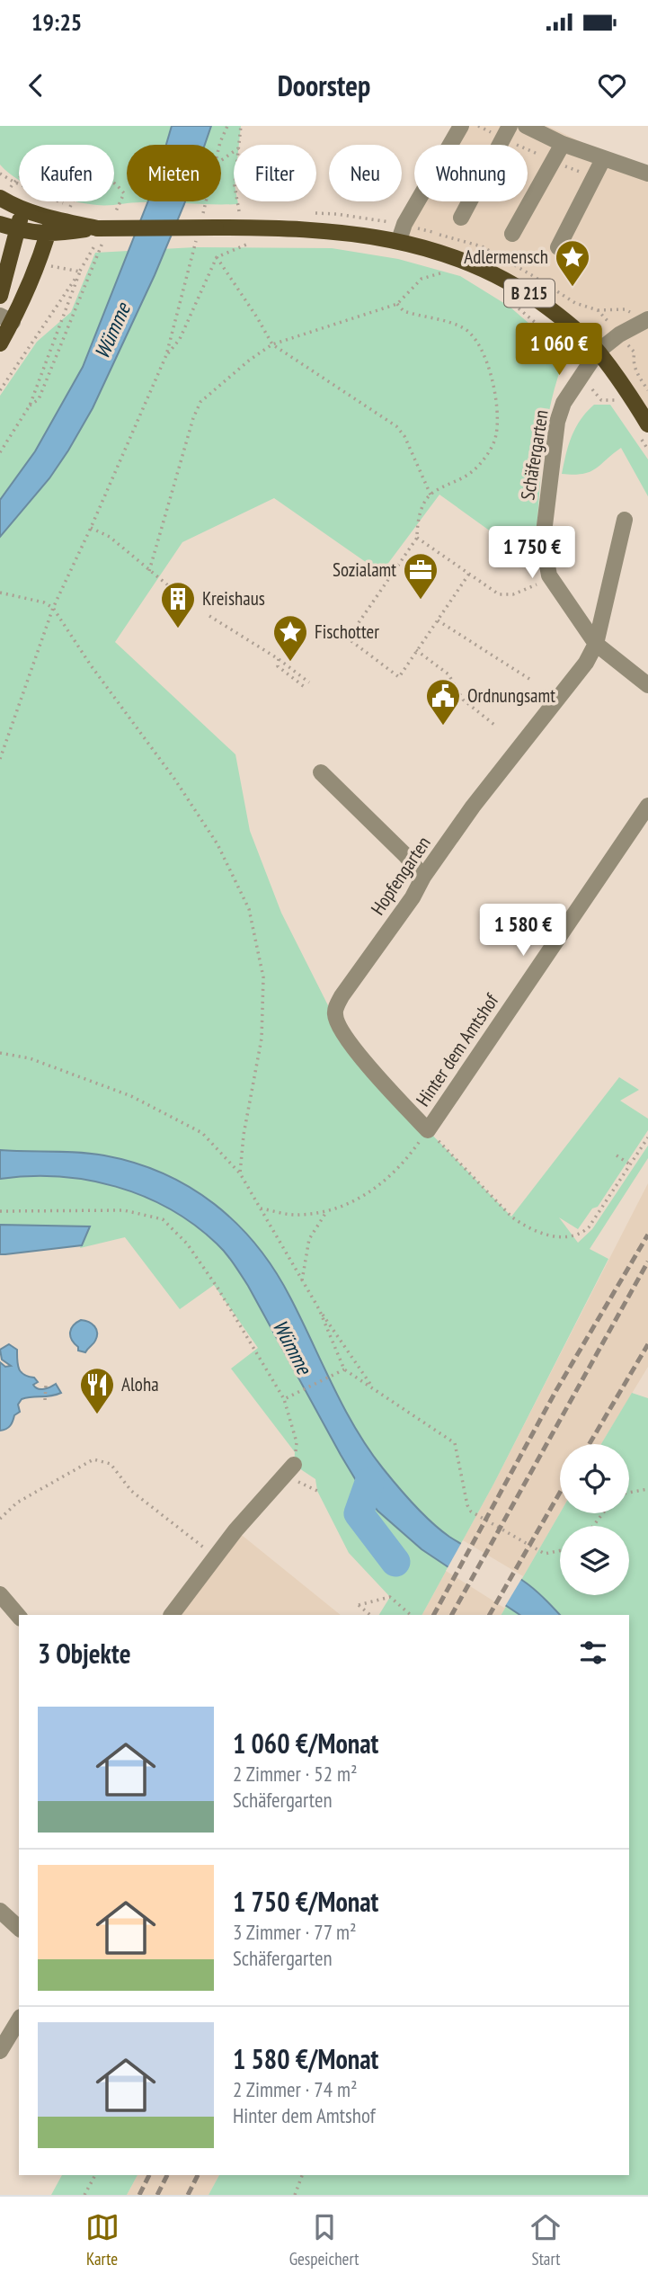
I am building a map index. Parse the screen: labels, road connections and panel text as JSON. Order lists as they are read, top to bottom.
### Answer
{
  "streets": {
    "main road": ["B 215"],
    "street": ["Schäfergarten", "Hopfengarten", "Hinter dem Amtshof"]
  },
  "crossings": [
    ["B 215", "Schäfergarten"],
    ["Schäfergarten", "Hopfengarten"],
    ["Hopfengarten", "Hinter dem Amtshof"]
  ],
  "water": ["Wümme"],
  "places": {
    "place": ["Adlermensch", "Fischotter"],
    "office": ["Sozialamt"],
    "building": ["Kreishaus"],
    "public building": ["Ordnungsamt"],
    "restaurant": ["Aloha"]
  },
  "page": {
    "status": "19:25",
    "header": "Doorstep",
    "chip": [
      "Kaufen",
      "Mieten",
      "Filter",
      "Neu",
      "Wohnung"
    ],
    "price": ["1 060 €", "1 750 €", "1 580 €"],
    "heading": "3 Objekte",
    "list": [
      {
        "name": "1 060 €/Monat",
        "note": "2 Zimmer · 52 m² · Schäfergarten"
      },
      {
        "name": "1 750 €/Monat",
        "note": "3 Zimmer · 77 m² · Schäfergarten"
      },
      {
        "name": "1 580 €/Monat",
        "note": "2 Zimmer · 74 m² · Hinter dem Amtshof"
      }
    ],
    "tabs": ["Karte", "Gespeichert", "Start"]
  }
}
